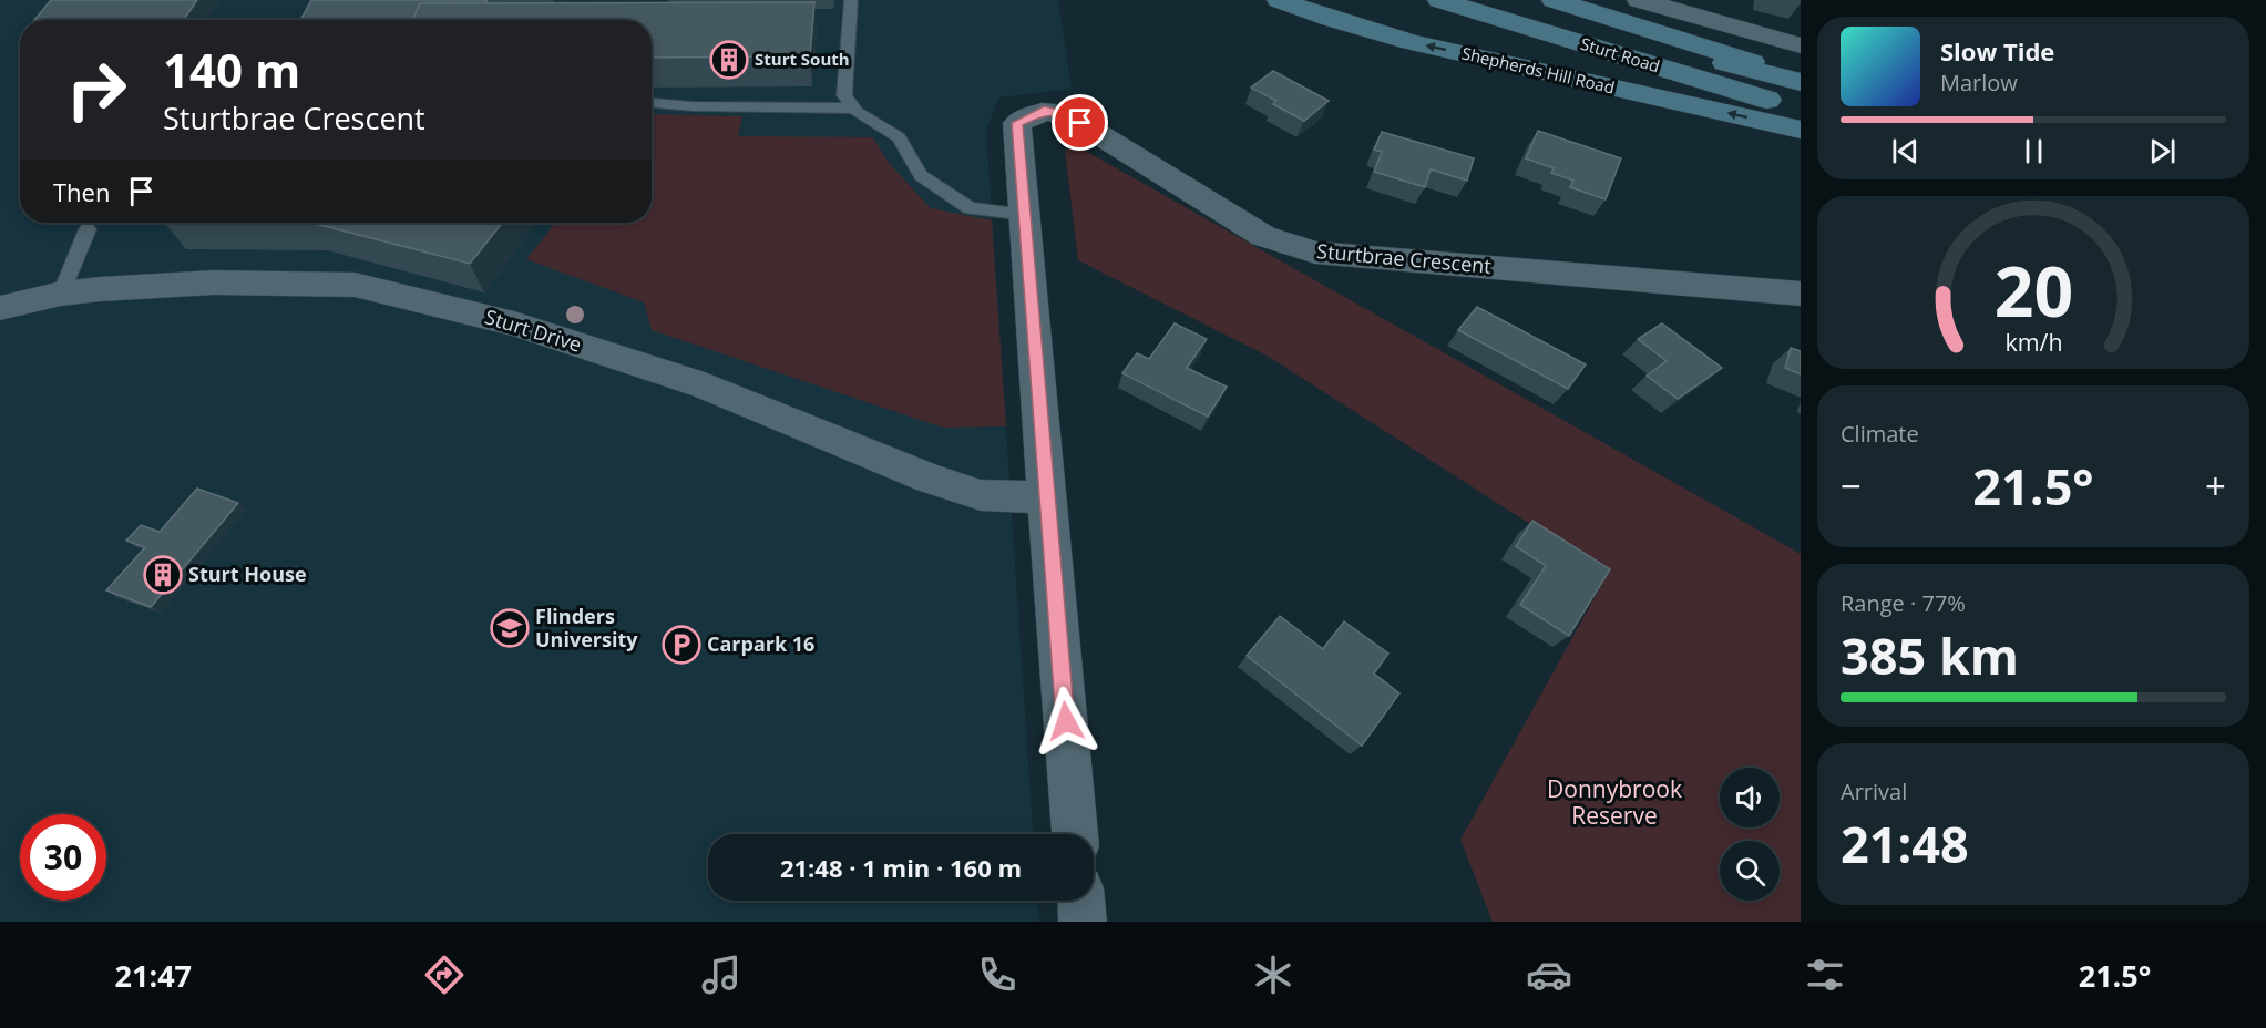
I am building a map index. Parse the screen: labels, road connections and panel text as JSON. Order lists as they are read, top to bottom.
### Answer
{
  "streets": {
    "main road": ["Sturt Road", "Shepherds Hill Road"],
    "street": ["Sturtbrae Crescent", "Sturt Drive"]
  },
  "parks": ["Donnybrook Reserve"],
  "places": {
    "building": ["Sturt South", "Sturt House"],
    "school or university": ["Flinders University"],
    "parking": ["Carpark 16"]
  },
  "page": {
    "turn": ["140 m", "Sturtbrae Crescent"],
    "song": ["Slow Tide", "Marlow"],
    "then": "Then",
    "tile": [
      "Climate",
      ["Range · 77%", "385 km"],
      ["Arrival", "21:48"]
    ],
    "heat": ["−", "21.5°", "+"],
    "limit": "30",
    "trip": "21:48 · 1 min · 160 m",
    "tabs": ["21:47", "21.5°"],
    "gauge": ["20", "km/h"]
  }
}
